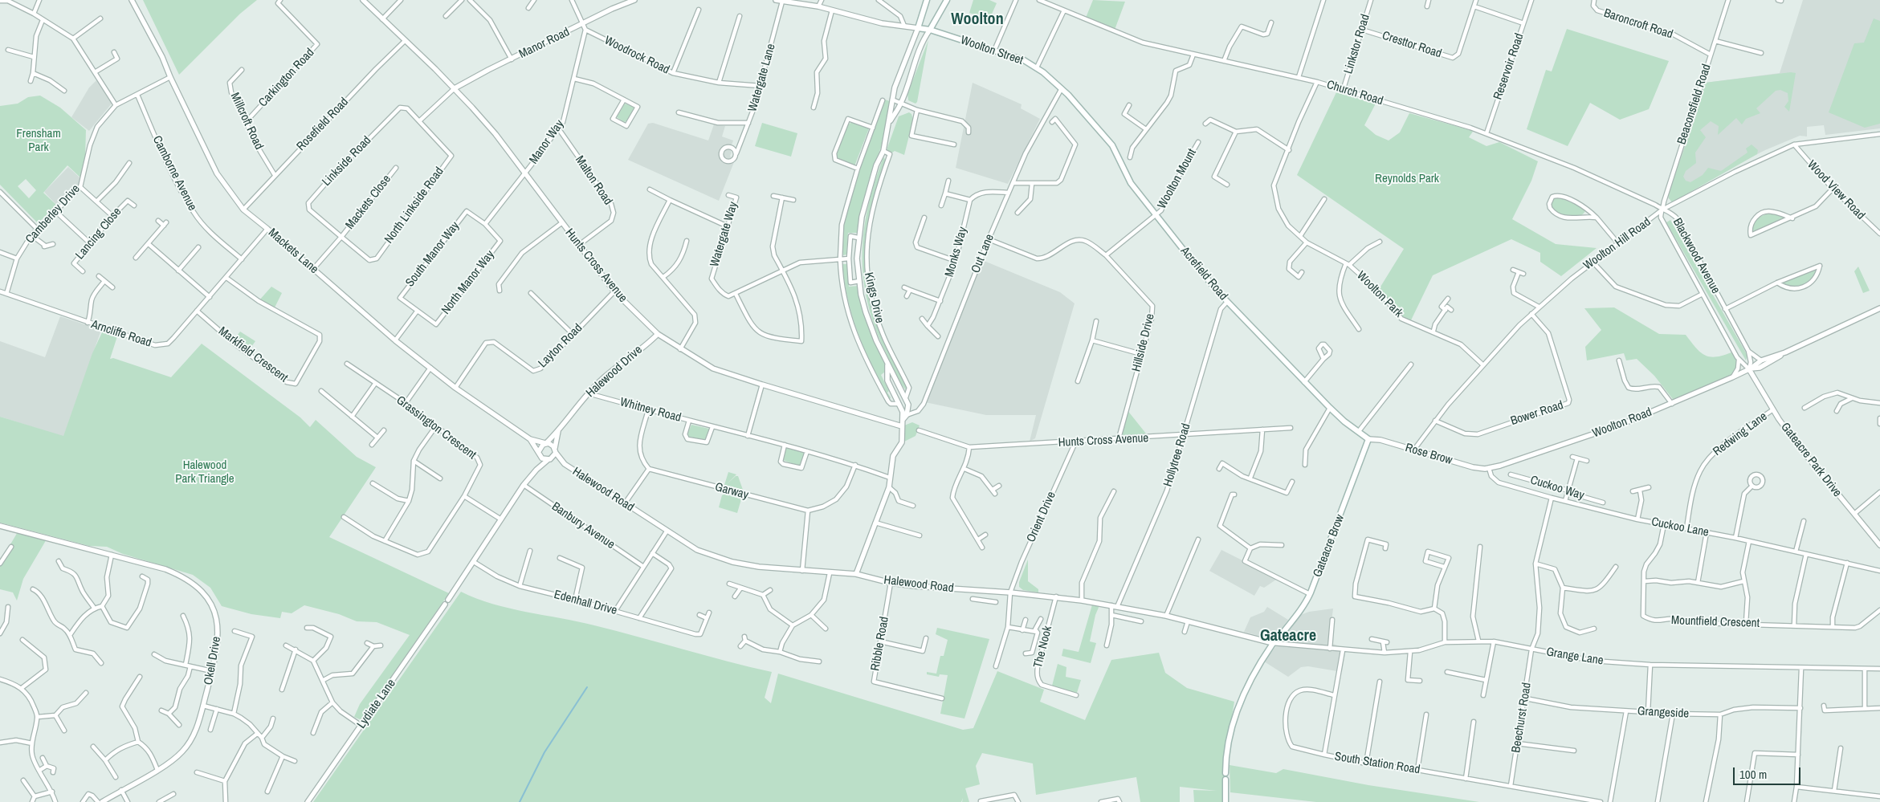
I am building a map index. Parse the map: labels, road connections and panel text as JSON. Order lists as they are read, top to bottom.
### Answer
{
  "streets": {
    "main road": ["Woolton Street", "Acrefield Road", "Gateacre Brow"],
    "street": [
      "Baroncroft Road",
      "Manor Road",
      "Linkstor Road",
      "Cresttor Road",
      "Woodrock Road",
      "Reservoir Road",
      "Carkington Road",
      "Watergate Lane",
      "Church Road",
      "Beaconsfield Road",
      "Millcroft Road",
      "Rosefield Road",
      "Manor Way",
      "Linkside Road",
      "Camborne Avenue",
      "Woolton Mount",
      "Malton Road",
      "Wood View Road",
      "Mackets Close",
      "North Linkside Road",
      "Camberley Drive",
      "Lancing Close",
      "Watergate Way",
      "Woolton Hill Road",
      "Mackets Lane",
      "Monks Way",
      "Out Lane",
      "South Manor Way",
      "Blackwood Avenue",
      "Hunts Cross Avenue",
      "North Manor Way",
      "Woolton Park",
      "Kings Drive",
      "Arncliffe Road",
      "Hillside Drive",
      "Layton Road",
      "Markfield Crescent",
      "Halewood Drive",
      "Whitney Road",
      "Bower Road",
      "Woolton Road",
      "Grassington Crescent",
      "Redwing Lane",
      "Rose Brow",
      "Hollytree Road",
      "Gateacre Park Drive",
      "Cuckoo Way",
      "Halewood Road",
      "Garway",
      "Orient Drive",
      "Banbury Avenue",
      "Cuckoo Lane",
      "Edenhall Drive",
      "Mountfield Crescent",
      "Ribble Road",
      "The Nook",
      "Grange Lane",
      "Okell Drive",
      "Lydiate Lane",
      "Grangeside",
      "Beechurst Road",
      "South Station Road"
    ]
  },
  "crossings": [
    ["Baroncroft Road", "Beaconsfield Road"],
    ["Manor Road", "Manor Way"],
    ["Manor Road", "Hunts Cross Avenue"],
    ["Linkstor Road", "Cresttor Road"],
    ["Linkstor Road", "Church Road"],
    ["Woolton Street", "Watergate Lane"],
    ["Woolton Street", "Out Lane"],
    ["Woolton Street", "Acrefield Road"],
    ["Woolton Street", "Kings Drive"],
    ["Woodrock Road", "Watergate Lane"],
    ["Woodrock Road", "Manor Way"],
    ["Reservoir Road", "Church Road"],
    ["Carkington Road", "Millcroft Road"],
    ["Church Road", "Beaconsfield Road"],
    ["Church Road", "Woolton Hill Road"],
    ["Church Road", "Blackwood Avenue"],
    ["Church Road", "Woolton Park"],
    ["Beaconsfield Road", "Woolton Hill Road"],
    ["Beaconsfield Road", "Blackwood Avenue"],
    ["Millcroft Road", "Rosefield Road"],
    ["Rosefield Road", "Mackets Lane"],
    ["Rosefield Road", "Hunts Cross Avenue"],
    ["Manor Way", "Malton Road"],
    ["Manor Way", "South Manor Way"],
    ["Manor Way", "Hunts Cross Avenue"],
    ["Manor Way", "North Manor Way"],
    ["Linkside Road", "Mackets Close"],
    ["Linkside Road", "North Linkside Road"],
    ["Camborne Avenue", "Camberley Drive"],
    ["Camborne Avenue", "Arncliffe Road"],
    ["Woolton Mount", "Acrefield Road"],
    ["Malton Road", "Hunts Cross Avenue"],
    ["Wood View Road", "Woolton Hill Road"],
    ["Mackets Close", "North Linkside Road"],
    ["Camberley Drive", "Mackets Lane"],
    ["Camberley Drive", "Arncliffe Road"],
    ["Woolton Hill Road", "Blackwood Avenue"],
    ["Woolton Hill Road", "Woolton Park"],
    ["Woolton Hill Road", "Bower Road"],
    ["Woolton Hill Road", "Rose Brow"],
    ["Mackets Lane", "Arncliffe Road"],
    ["Mackets Lane", "Layton Road"],
    ["Mackets Lane", "Halewood Drive"],
    ["Mackets Lane", "Halewood Road"],
    ["Out Lane", "Acrefield Road"],
    ["Out Lane", "Kings Drive"],
    ["South Manor Way", "North Manor Way"],
    ["Blackwood Avenue", "Woolton Road"],
    ["Blackwood Avenue", "Gateacre Park Drive"],
    ["Hunts Cross Avenue", "Hillside Drive"],
    ["Hunts Cross Avenue", "Layton Road"],
    ["Hunts Cross Avenue", "Halewood Drive"],
    ["Hunts Cross Avenue", "Hollytree Road"],
    ["Hunts Cross Avenue", "Orient Drive"],
    ["Acrefield Road", "Rose Brow"],
    ["Acrefield Road", "Hollytree Road"],
    ["Acrefield Road", "Gateacre Brow"],
    ["Arncliffe Road", "Markfield Crescent"],
    ["Halewood Drive", "Whitney Road"],
    ["Halewood Drive", "Halewood Road"],
    ["Woolton Road", "Rose Brow"],
    ["Woolton Road", "Gateacre Park Drive"],
    ["Woolton Road", "Cuckoo Lane"],
    ["Redwing Lane", "Gateacre Park Drive"],
    ["Redwing Lane", "Cuckoo Lane"],
    ["Rose Brow", "Cuckoo Lane"],
    ["Rose Brow", "Gateacre Brow"],
    ["Hollytree Road", "Halewood Road"],
    ["Halewood Road", "Orient Drive"],
    ["Halewood Road", "Gateacre Brow"],
    ["Halewood Road", "Ribble Road"],
    ["Halewood Road", "The Nook"],
    ["Halewood Road", "Grange Lane"],
    ["Cuckoo Lane", "Mountfield Crescent"],
    ["Cuckoo Lane", "Beechurst Road"],
    ["Gateacre Brow", "Grange Lane"],
    ["Grange Lane", "Beechurst Road"],
    ["Grange Lane", "South Station Road"],
    ["Grangeside", "Beechurst Road"],
    ["Beechurst Road", "South Station Road"]
  ],
  "districts": ["Woolton", "Gateacre"],
  "parks": ["Frensham Park", "Reynolds Park", "Halewood Park Triangle"],
  "scale_bar": "100 m"
}
